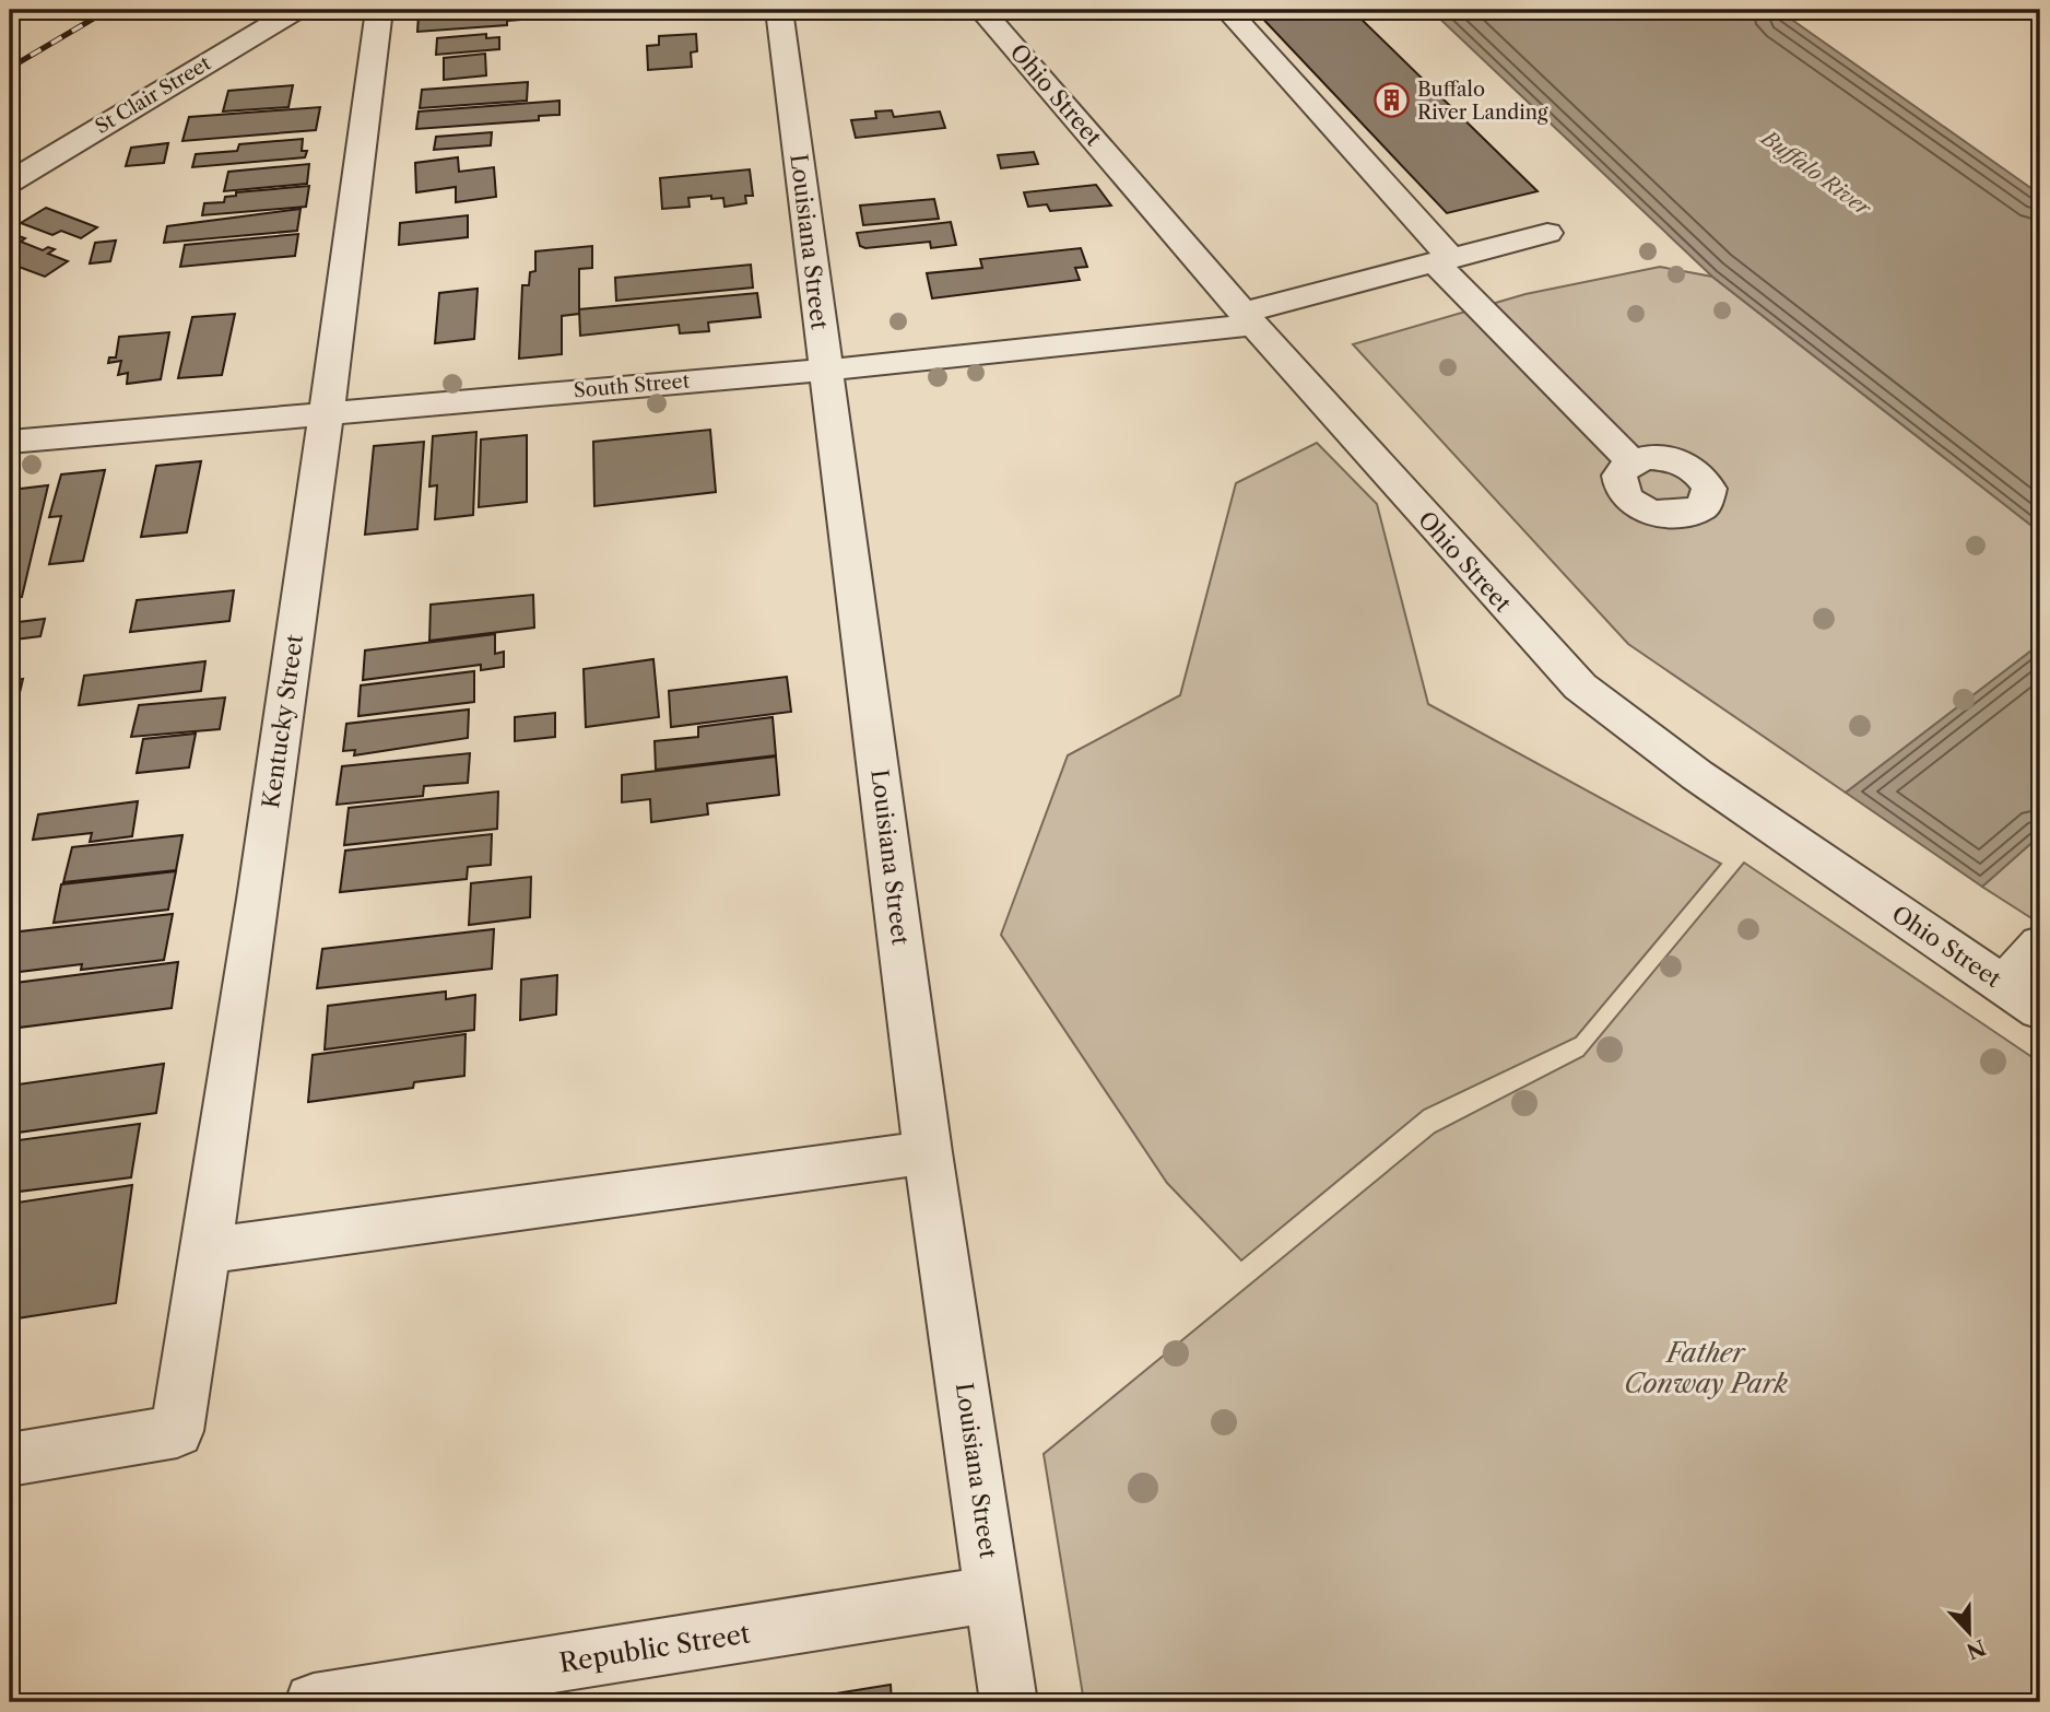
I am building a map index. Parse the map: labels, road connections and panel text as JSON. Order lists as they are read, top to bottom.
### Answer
{
  "streets": {
    "street": [
      "St Clair Street",
      "Ohio Street",
      "Louisiana Street",
      "South Street",
      "Kentucky Street",
      "Republic Street"
    ]
  },
  "crossings": [
    ["Ohio Street", "South Street"],
    ["Louisiana Street", "South Street"],
    ["Louisiana Street", "Republic Street"],
    ["South Street", "Kentucky Street"]
  ],
  "water": ["Buffalo River"],
  "parks": ["Father Conway Park"],
  "places": {
    "building": ["Buffalo River Landing"]
  },
  "north": "bottom"
}
